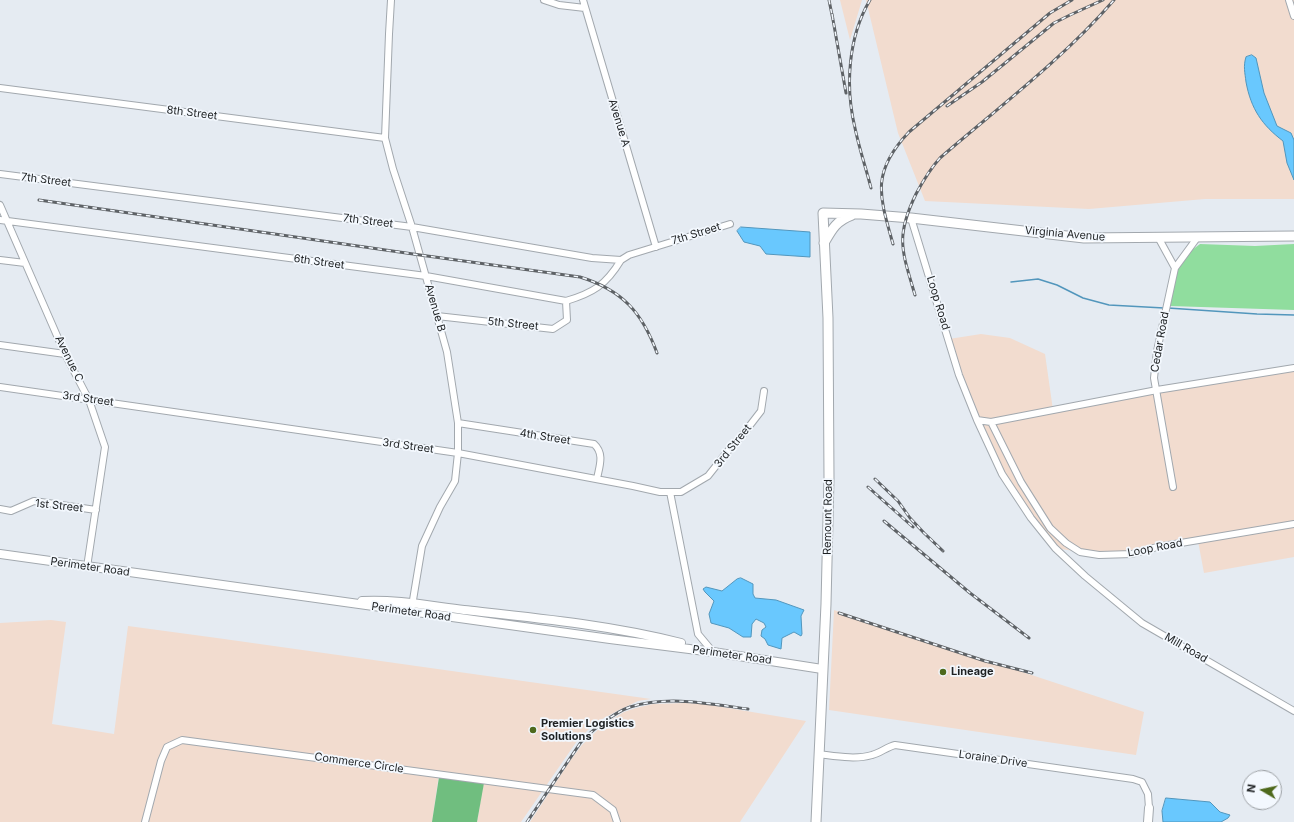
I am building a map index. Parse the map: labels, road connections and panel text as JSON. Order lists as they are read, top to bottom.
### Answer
{
  "streets": {
    "main road": ["Virginia Avenue", "Remount Road"],
    "street": [
      "8th Street",
      "Avenue A",
      "7th Street",
      "6th Street",
      "Loop Road",
      "Avenue B",
      "5th Street",
      "Cedar Road",
      "Avenue C",
      "3rd Street",
      "4th Street",
      "1st Street",
      "Perimeter Road",
      "Mill Road",
      "Loraine Drive",
      "Commerce Circle"
    ]
  },
  "crossings": [
    ["8th Street", "Avenue B"],
    ["Avenue A", "7th Street"],
    ["7th Street", "6th Street"],
    ["7th Street", "Avenue B"],
    ["Virginia Avenue", "Loop Road"],
    ["Virginia Avenue", "Cedar Road"],
    ["Virginia Avenue", "Remount Road"],
    ["6th Street", "Avenue B"],
    ["6th Street", "5th Street"],
    ["6th Street", "Avenue C"],
    ["Loop Road", "Mill Road"],
    ["Avenue B", "5th Street"],
    ["Avenue B", "3rd Street"],
    ["Avenue B", "4th Street"],
    ["Avenue B", "Perimeter Road"],
    ["Avenue C", "3rd Street"],
    ["Avenue C", "1st Street"],
    ["Avenue C", "Perimeter Road"],
    ["3rd Street", "4th Street"],
    ["Remount Road", "Perimeter Road"],
    ["Remount Road", "Loraine Drive"]
  ],
  "places": ["Lineage", "Premier Logistics Solutions"],
  "north": "left"
}
